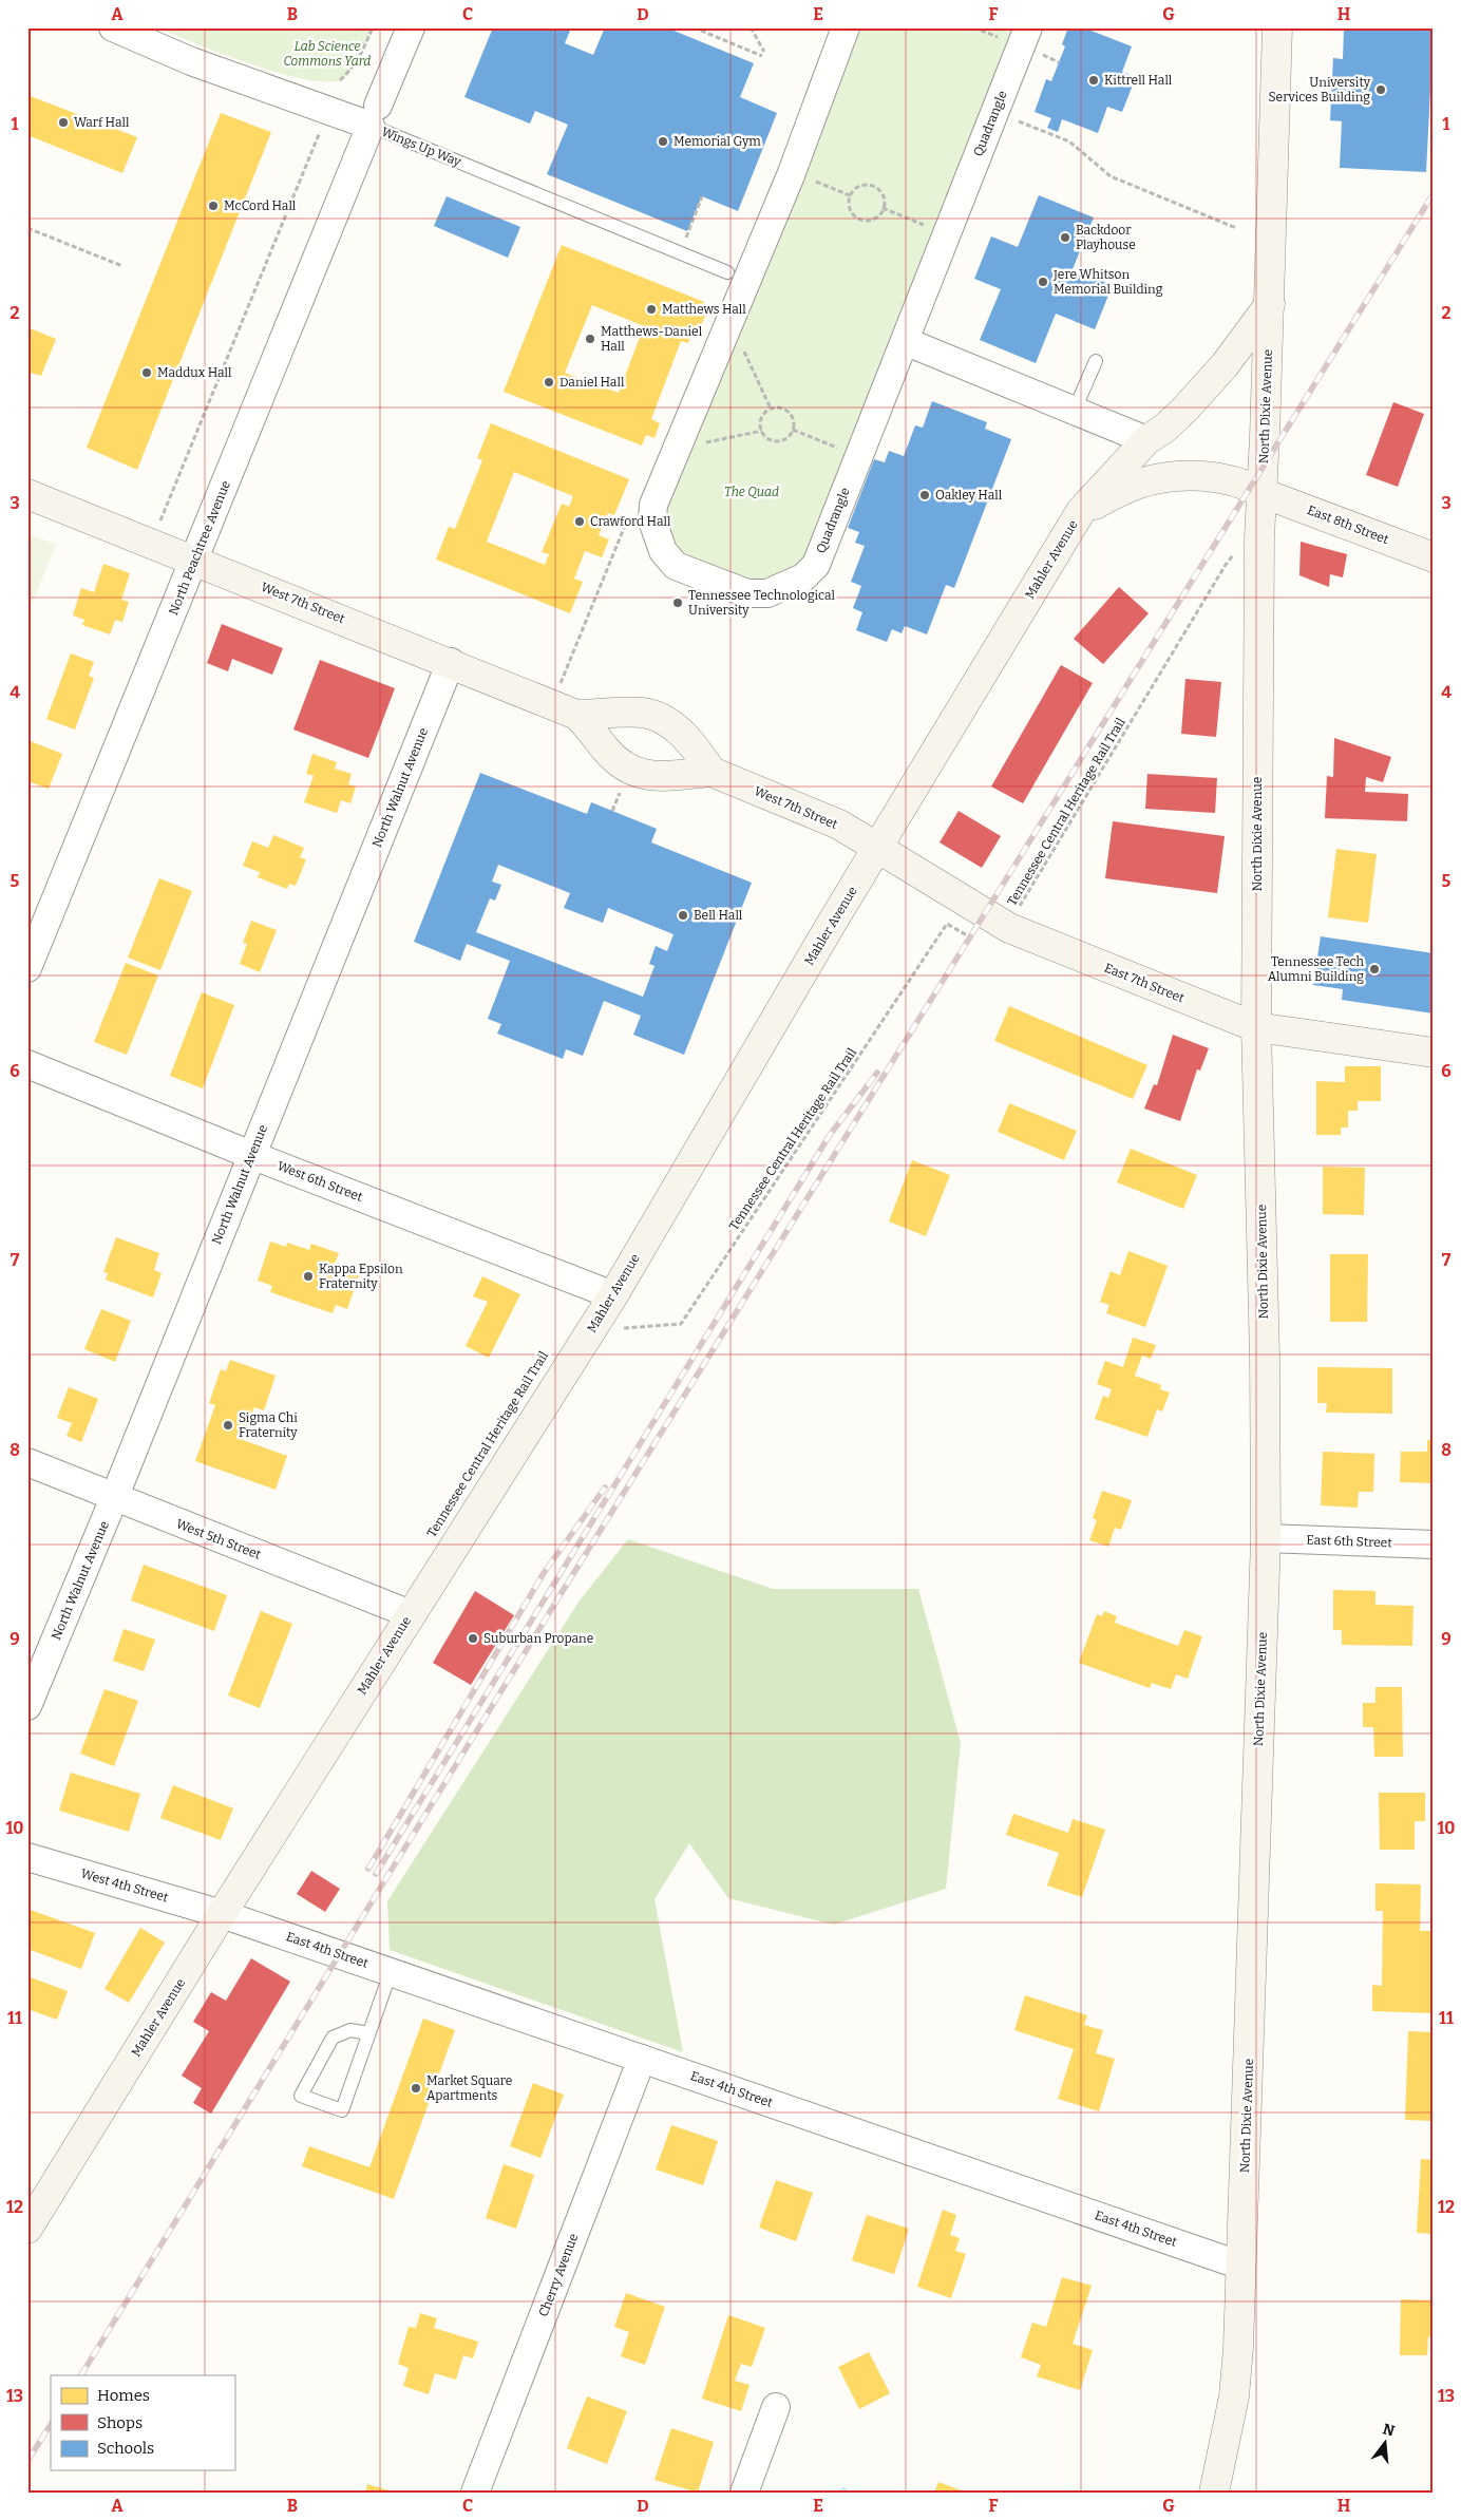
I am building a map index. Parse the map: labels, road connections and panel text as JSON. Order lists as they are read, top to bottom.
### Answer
{
  "streets": {
    "street": [
      "Quadrangle",
      "Wings Up Way",
      "North Dixie Avenue",
      "East 8th Street",
      "North Peachtree Avenue",
      "Mahler Avenue",
      "West 7th Street",
      "North Walnut Avenue",
      "East 7th Street",
      "West 6th Street",
      "West 5th Street",
      "East 6th Street",
      "West 4th Street",
      "East 4th Street",
      "Cherry Avenue"
    ],
    "path": ["Tennessee Central Heritage Rail Trail"]
  },
  "crossings": [
    ["Wings Up Way", "North Peachtree Avenue"],
    ["North Dixie Avenue", "East 8th Street"],
    ["North Dixie Avenue", "Mahler Avenue"],
    ["North Dixie Avenue", "Tennessee Central Heritage Rail Trail"],
    ["North Dixie Avenue", "East 7th Street"],
    ["North Dixie Avenue", "East 6th Street"],
    ["North Dixie Avenue", "East 4th Street"],
    ["East 8th Street", "Mahler Avenue"],
    ["North Peachtree Avenue", "West 7th Street"],
    ["Mahler Avenue", "West 7th Street"],
    ["Mahler Avenue", "Tennessee Central Heritage Rail Trail"],
    ["Mahler Avenue", "East 7th Street"],
    ["Mahler Avenue", "West 6th Street"],
    ["Mahler Avenue", "West 5th Street"],
    ["Mahler Avenue", "West 4th Street"],
    ["Mahler Avenue", "East 4th Street"],
    ["West 7th Street", "North Walnut Avenue"],
    ["West 7th Street", "East 7th Street"],
    ["North Walnut Avenue", "West 6th Street"],
    ["North Walnut Avenue", "West 5th Street"],
    ["Tennessee Central Heritage Rail Trail", "East 7th Street"],
    ["West 4th Street", "East 4th Street"],
    ["East 4th Street", "Cherry Avenue"]
  ],
  "parks": ["Lab Science Commons Yard", "The Quad"],
  "places": [
    "Kittrell Hall",
    "University Services Building",
    "Warf Hall",
    "Memorial Gym",
    "McCord Hall",
    "Backdoor Playhouse",
    "Jere Whitson Memorial Building",
    "Matthews Hall",
    "Matthews-Daniel Hall",
    "Maddux Hall",
    "Daniel Hall",
    "Oakley Hall",
    "Crawford Hall",
    "Tennessee Technological University",
    "Bell Hall",
    "Tennessee Tech Alumni Building",
    "Kappa Epsilon Fraternity",
    "Sigma Chi Fraternity",
    "Suburban Propane",
    "Market Square Apartments"
  ],
  "legend": ["Homes", "Shops", "Schools"],
  "north": "top",
  "grid": {
    "columns": [
      "A",
      "B",
      "C",
      "D",
      "E",
      "F",
      "G",
      "H"
    ],
    "rows": [
      "1",
      "2",
      "3",
      "4",
      "5",
      "6",
      "7",
      "8",
      "9",
      "10",
      "11",
      "12",
      "13"
    ]
  }
}
